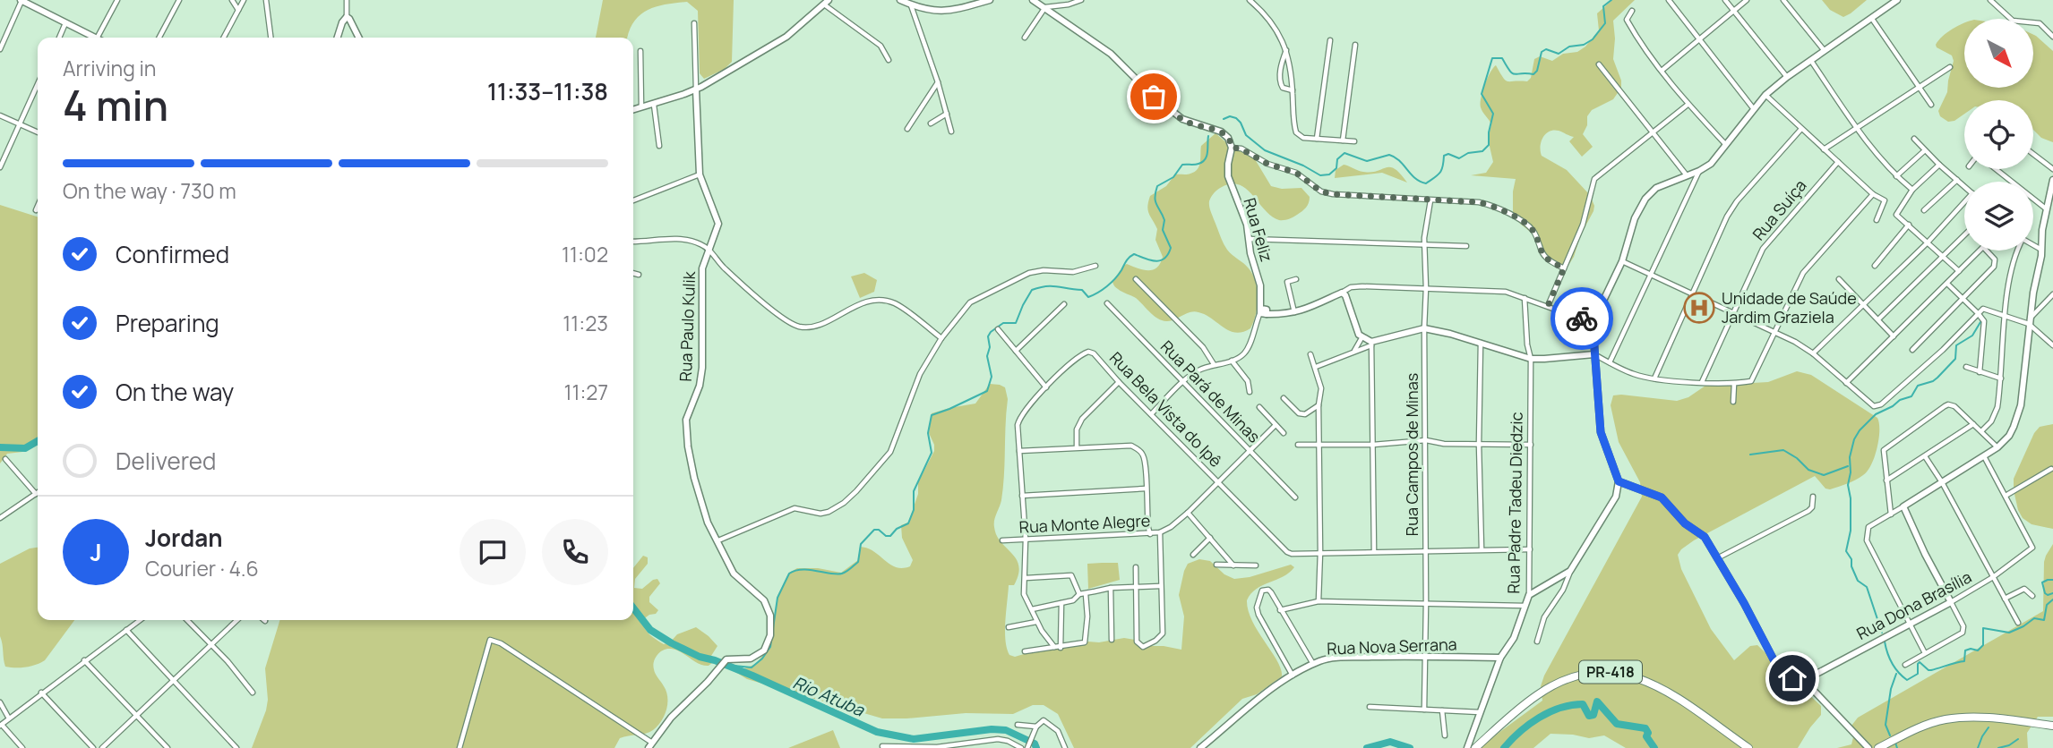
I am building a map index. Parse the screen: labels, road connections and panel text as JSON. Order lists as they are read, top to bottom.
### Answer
{
  "streets": {
    "highway": ["PR-418"],
    "street": [
      "Rua Suíça",
      "Rua Feliz",
      "Rua Paulo Kulik",
      "Rua Pará de Minas",
      "Rua Bela Vista do Ipê",
      "Rua Campos de Minas",
      "Rua Padre Tadeu Diedzic",
      "Rua Monte Alegre",
      "Rua Dona Brasília",
      "Rua Nova Serrana"
    ]
  },
  "crossings": [
    ["Rua Pará de Minas", "Rua Monte Alegre"],
    ["Rua Bela Vista do Ipê", "Rua Campos de Minas"],
    ["Rua Bela Vista do Ipê", "Rua Padre Tadeu Diedzic"],
    ["Rua Bela Vista do Ipê", "Rua Monte Alegre"],
    ["Rua Campos de Minas", "Rua Nova Serrana"],
    ["Rua Padre Tadeu Diedzic", "Rua Nova Serrana"]
  ],
  "water": ["Rio Atuba"],
  "places": {
    "hospital": ["Unidade de Saúde Jardim Graziela"]
  },
  "north": "bottom right",
  "page": {
    "heading": ["4 min", "Arriving in", "11:33–11:38"],
    "panel": ["Jordan", "Courier · 4.6"],
    "bar": "On the way · 730 m",
    "list": [
      ["Confirmed", "11:02"],
      ["Preparing", "11:23"],
      ["On the way", "11:27"],
      "Delivered"
    ],
    "round": "J"
  }
}
